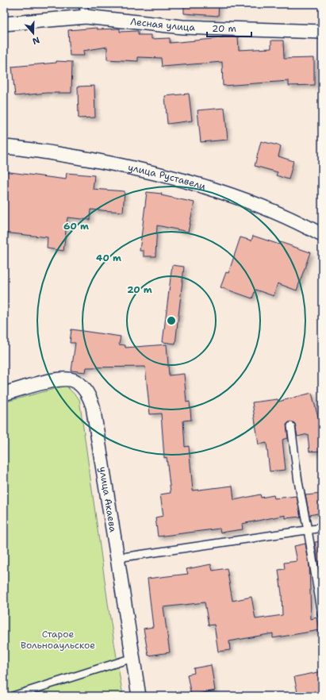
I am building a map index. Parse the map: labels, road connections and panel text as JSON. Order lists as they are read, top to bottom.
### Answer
{
  "streets": {
    "street": ["Лесная улица", "улица Руставели", "улица Акаева"]
  },
  "parks": ["Старое Вольноаульское"],
  "scale_bar": "20 m",
  "north": "bottom",
  "rings": ["60 m", "40 m", "20 m"]
}
